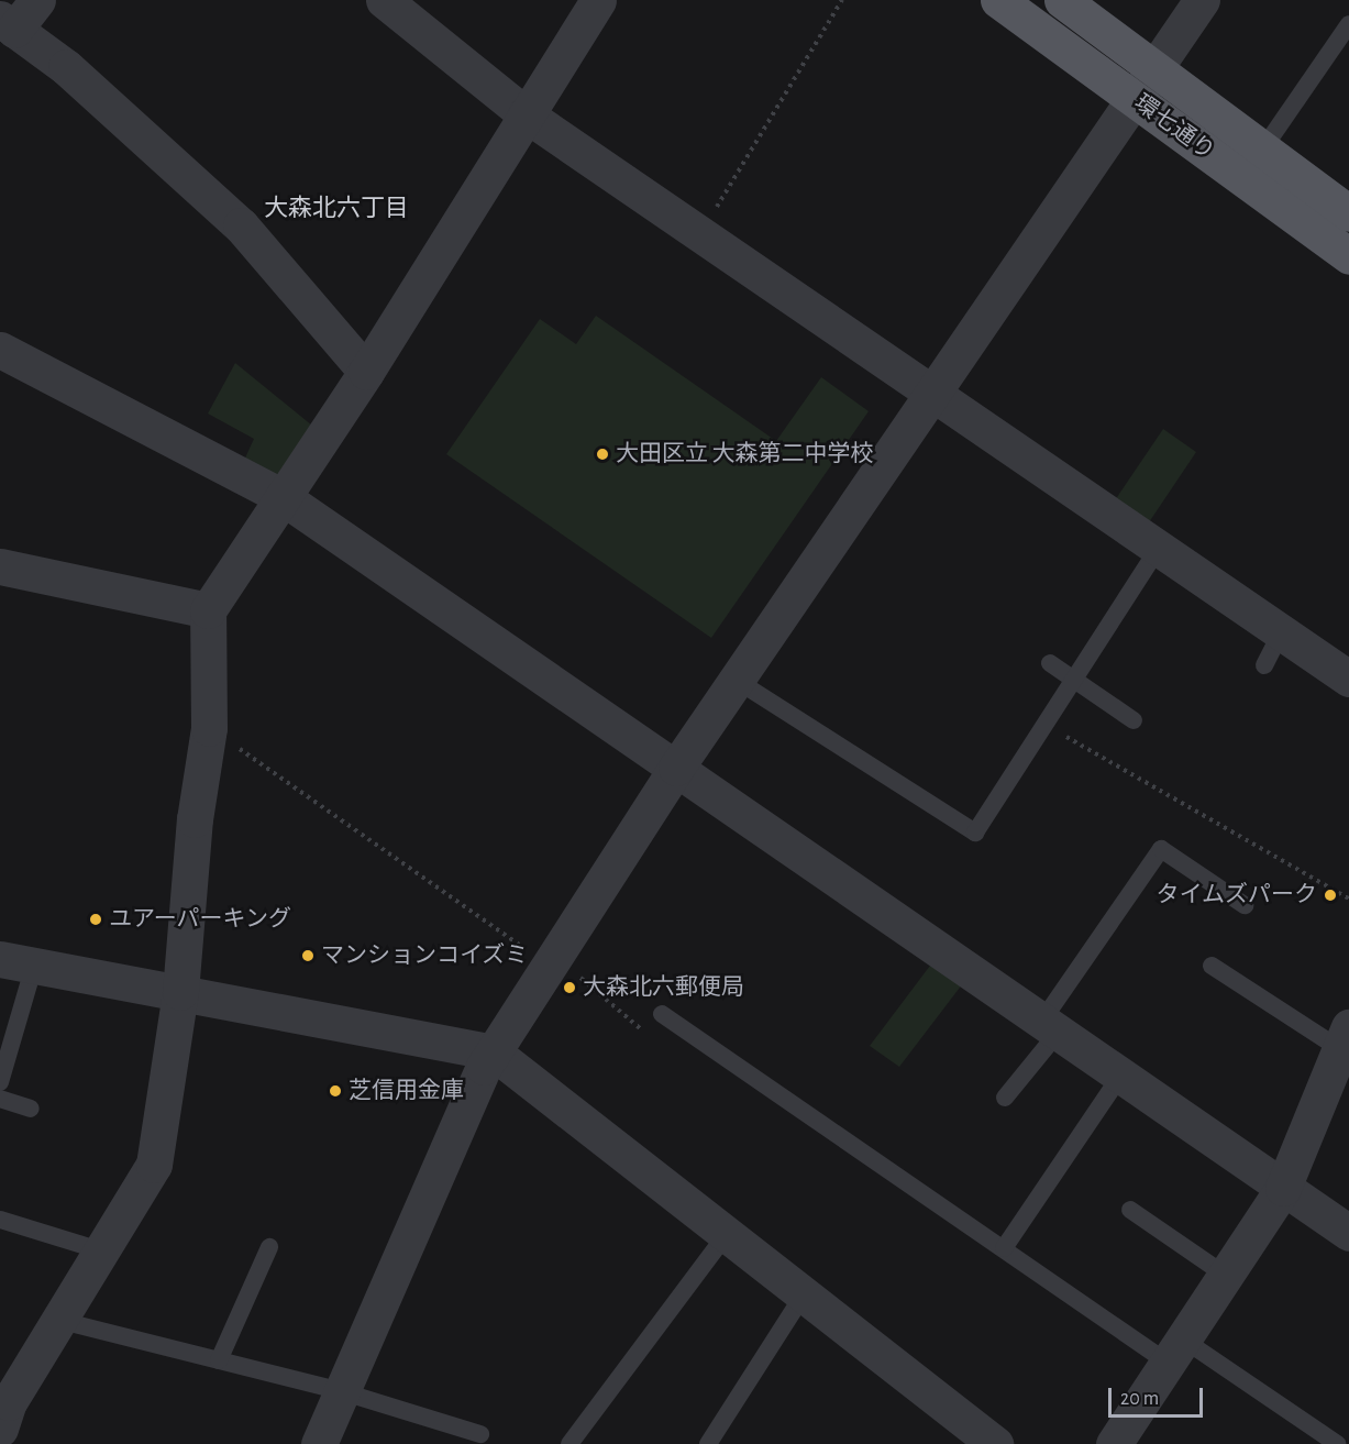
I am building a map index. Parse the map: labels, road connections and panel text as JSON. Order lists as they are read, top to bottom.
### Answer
{
  "streets": {
    "main road": ["環七通り"]
  },
  "districts": ["大森北六丁目"],
  "places": [
    "大田区立 大森第二中学校",
    "タイムズパーク",
    "ユアーパーキング",
    "マンションコイズミ",
    "大森北六郵便局",
    "芝信用金庫"
  ],
  "scale_bar": "20 m"
}
